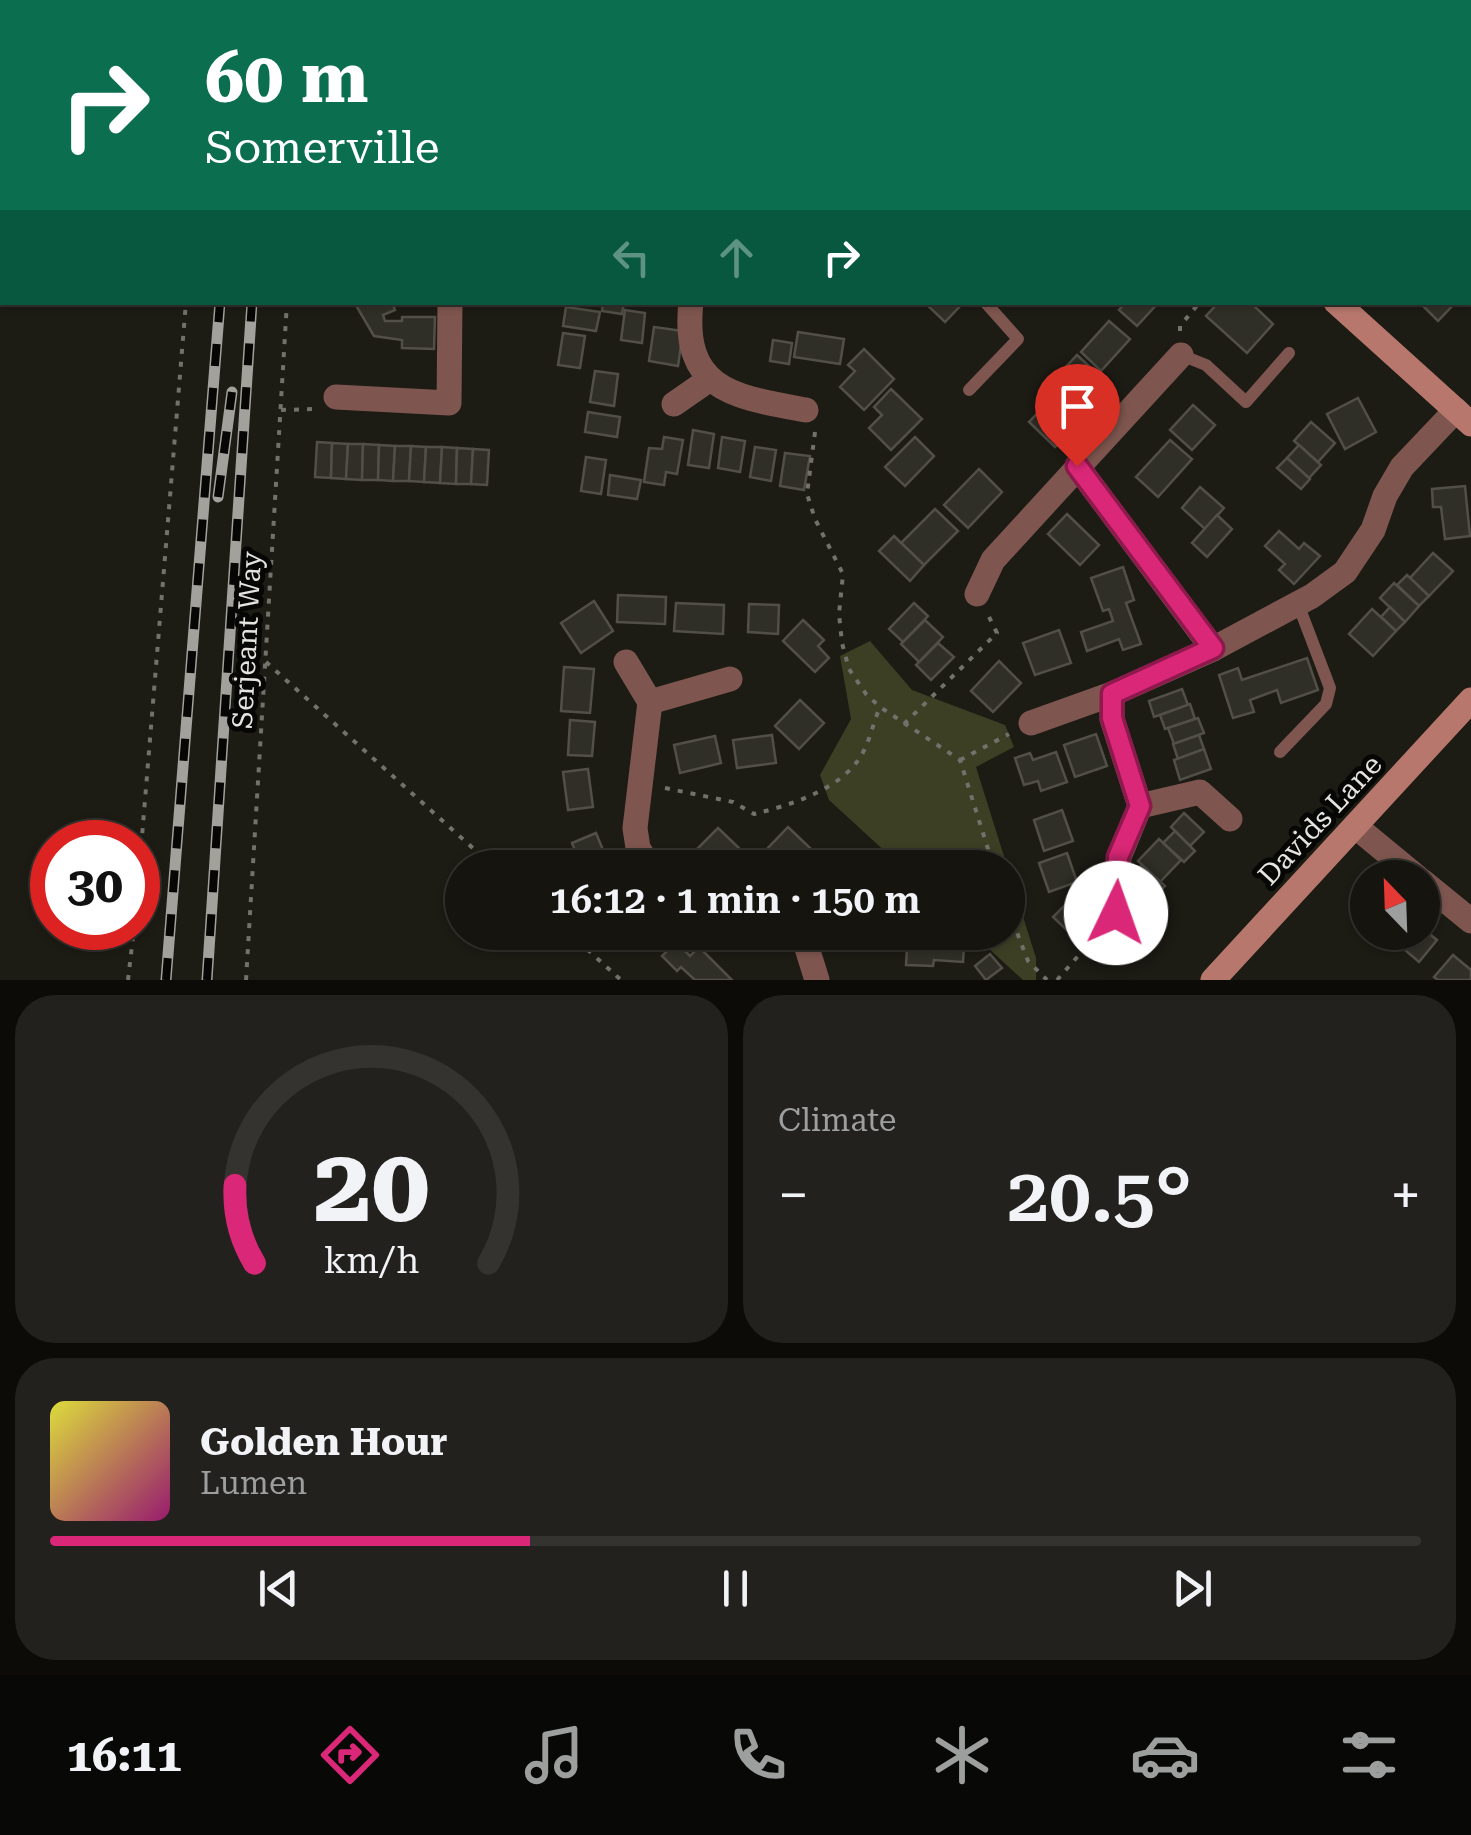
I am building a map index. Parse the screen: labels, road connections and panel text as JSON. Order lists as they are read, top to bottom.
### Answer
{
  "streets": {
    "street": ["Davids Lane"],
    "path": ["Serjeant Way"]
  },
  "north": "top left",
  "page": {
    "turn": ["60 m", "Somerville"],
    "limit": "30",
    "trip": "16:12 · 1 min · 150 m",
    "tile": "Climate",
    "heat": ["−", "20.5°", "+"],
    "song": ["Golden Hour", "Lumen"],
    "tabs": "16:11",
    "gauge": ["20", "km/h"]
  }
}
